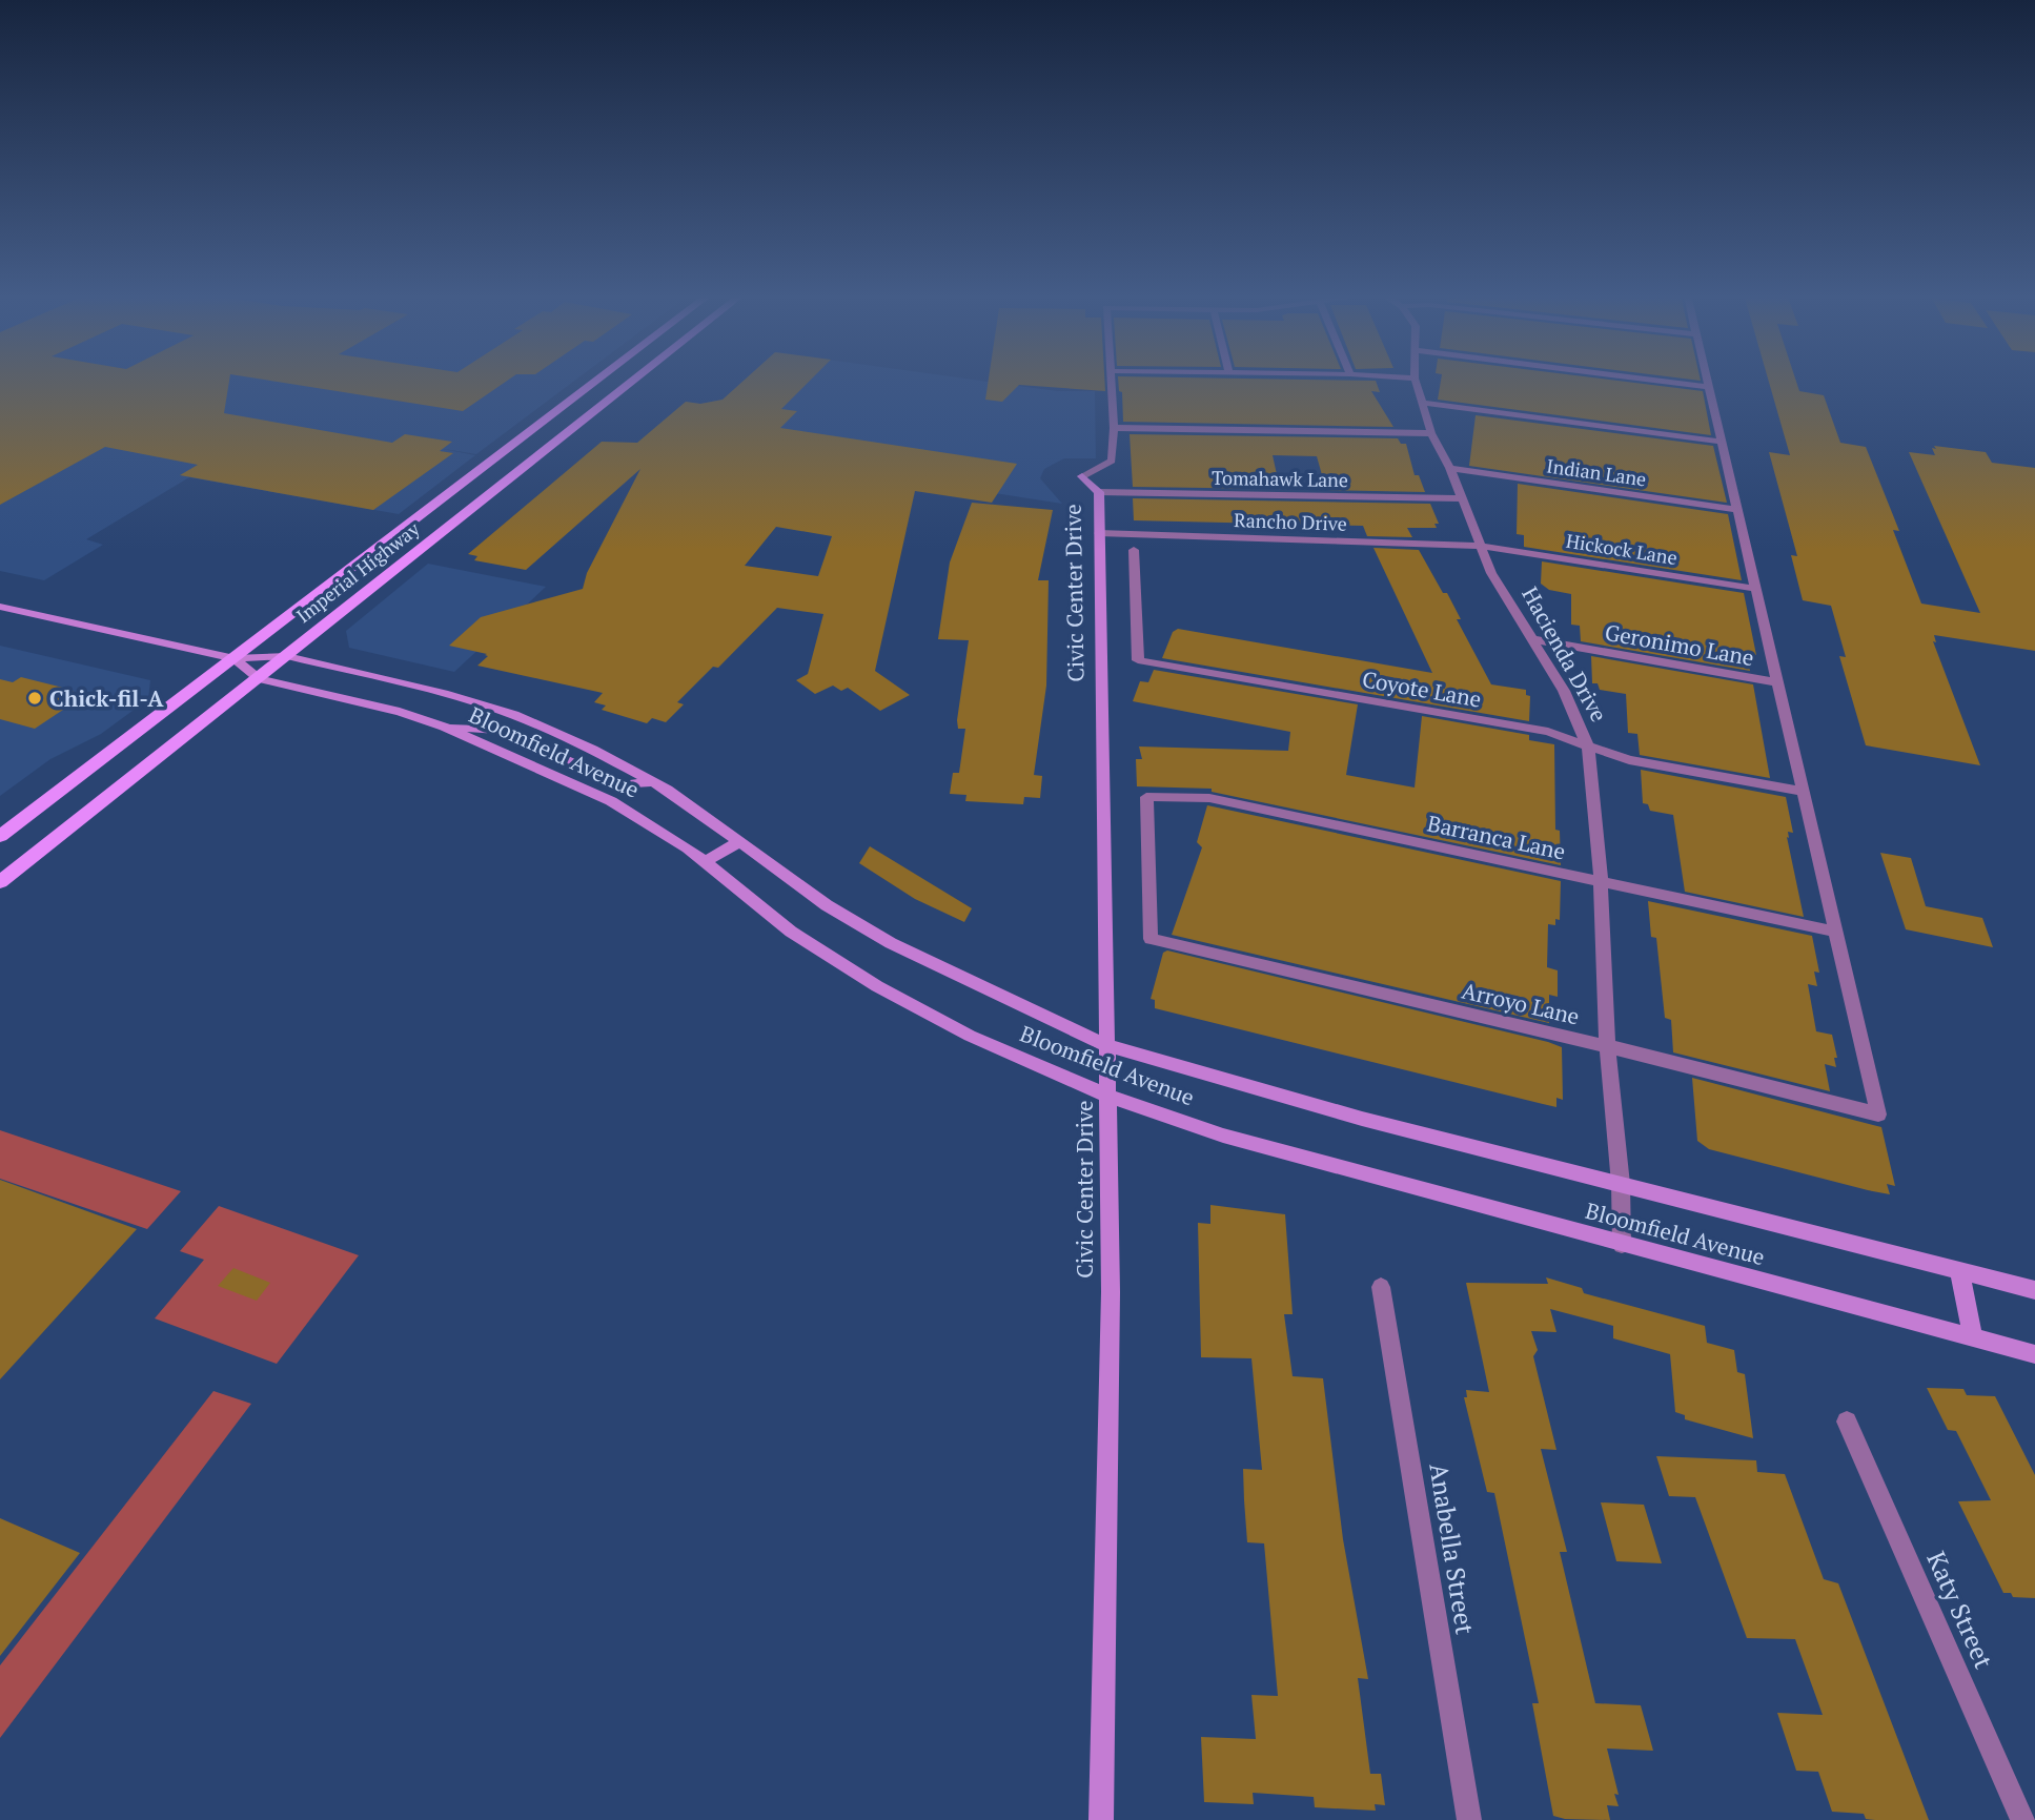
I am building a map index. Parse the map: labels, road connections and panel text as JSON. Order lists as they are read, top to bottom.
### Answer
{
  "streets": {
    "main road": ["Imperial Highway", "Civic Center Drive", "Bloomfield Avenue"],
    "street": [
      "Indian Lane",
      "Tomahawk Lane",
      "Rancho Drive",
      "Hickock Lane",
      "Geronimo Lane",
      "Hacienda Drive",
      "Coyote Lane",
      "Barranca Lane",
      "Arroyo Lane",
      "Anabella Street",
      "Katy Street"
    ]
  },
  "crossings": [
    ["Indian Lane", "Hacienda Drive"],
    ["Tomahawk Lane", "Civic Center Drive"],
    ["Tomahawk Lane", "Hacienda Drive"],
    ["Rancho Drive", "Hickock Lane"],
    ["Rancho Drive", "Civic Center Drive"],
    ["Rancho Drive", "Hacienda Drive"],
    ["Hickock Lane", "Hacienda Drive"],
    ["Imperial Highway", "Bloomfield Avenue"],
    ["Civic Center Drive", "Bloomfield Avenue"],
    ["Geronimo Lane", "Hacienda Drive"],
    ["Hacienda Drive", "Coyote Lane"],
    ["Hacienda Drive", "Bloomfield Avenue"],
    ["Hacienda Drive", "Barranca Lane"],
    ["Hacienda Drive", "Arroyo Lane"],
    ["Barranca Lane", "Arroyo Lane"]
  ],
  "places": ["Chick-fil-A"]
}
